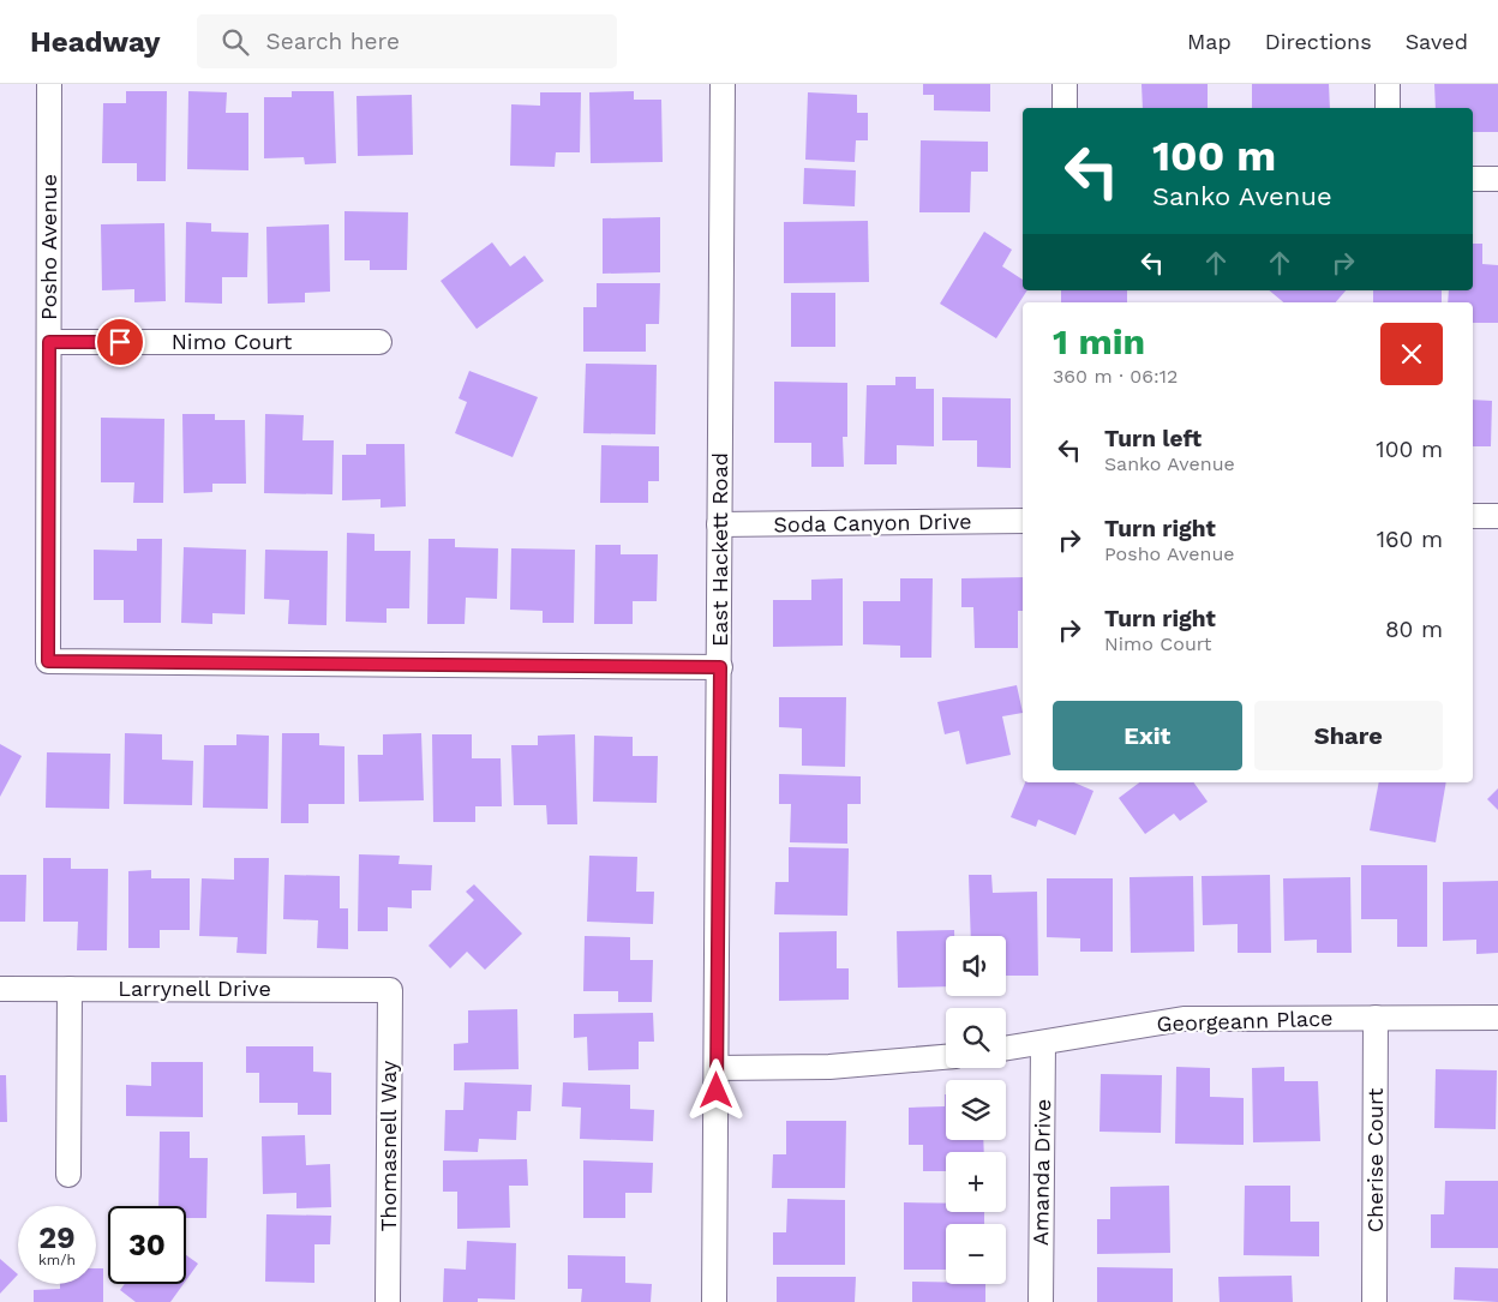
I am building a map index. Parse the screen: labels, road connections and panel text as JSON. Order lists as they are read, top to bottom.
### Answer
{
  "streets": {
    "street": [
      "Posho Avenue",
      "Nimo Court",
      "Soda Canyon Drive",
      "East Hackett Road",
      "Larrynell Drive",
      "Georgeann Place",
      "Thomasnell Way",
      "Cherise Court",
      "Amanda Drive"
    ]
  },
  "crossings": [
    ["Posho Avenue", "Nimo Court"],
    ["Posho Avenue", "East Hackett Road"],
    ["Soda Canyon Drive", "East Hackett Road"],
    ["Larrynell Drive", "Thomasnell Way"],
    ["Georgeann Place", "Cherise Court"],
    ["Georgeann Place", "Amanda Drive"]
  ],
  "page": {
    "header": "Headway",
    "search": "Search here",
    "nav": ["Map", "Directions", "Saved"],
    "turn": ["100 m", "Sanko Avenue"],
    "heading": ["1 min", "360 m · 06:12"],
    "list": [
      {
        "name": "Turn left",
        "note": "Sanko Avenue",
        "value": "100 m"
      },
      {
        "name": "Turn right",
        "note": "Posho Avenue",
        "value": "160 m"
      },
      {
        "name": "Turn right",
        "note": "Nimo Court",
        "value": "80 m"
      }
    ],
    "buttons": ["Exit", "Share"],
    "map_buttons": ["+", "−"],
    "speed": "29 km/h",
    "limit": "30"
  }
}
